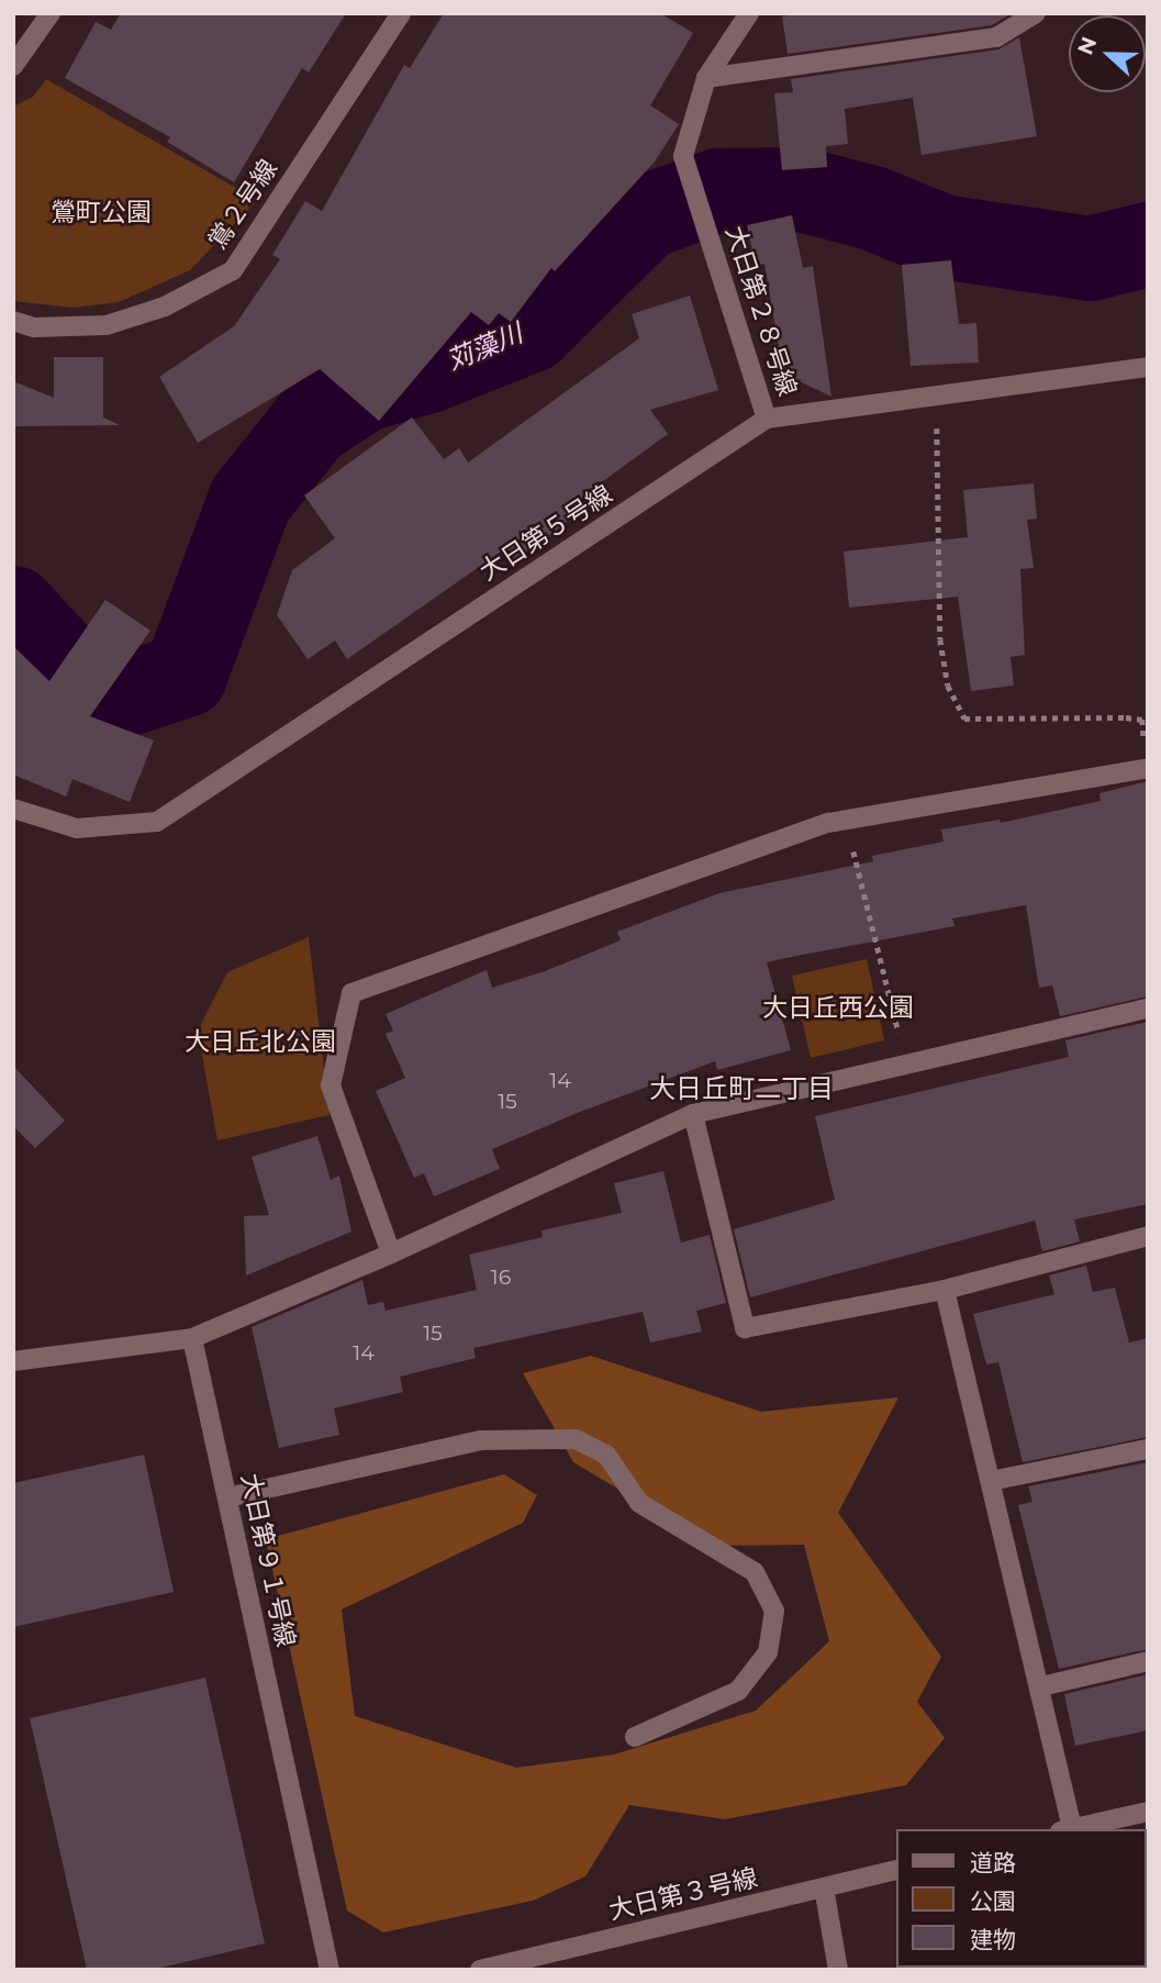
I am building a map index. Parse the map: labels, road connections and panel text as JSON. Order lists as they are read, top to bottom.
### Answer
{
  "streets": {
    "street": [
      "鴬２号線",
      "大日第２８号線",
      "大日第５号線",
      "大日第９１号線",
      "大日第３号線"
    ]
  },
  "crossings": [
    ["大日第２８号線", "大日第５号線"]
  ],
  "districts": ["大日丘町二丁目"],
  "water": ["苅藻川"],
  "parks": ["鶯町公園", "大日丘西公園", "大日丘北公園"],
  "house_numbers": [
    "14",
    "15",
    "16",
    "15",
    "14"
  ],
  "legend": ["道路", "公園", "建物"],
  "north": "left"
}
